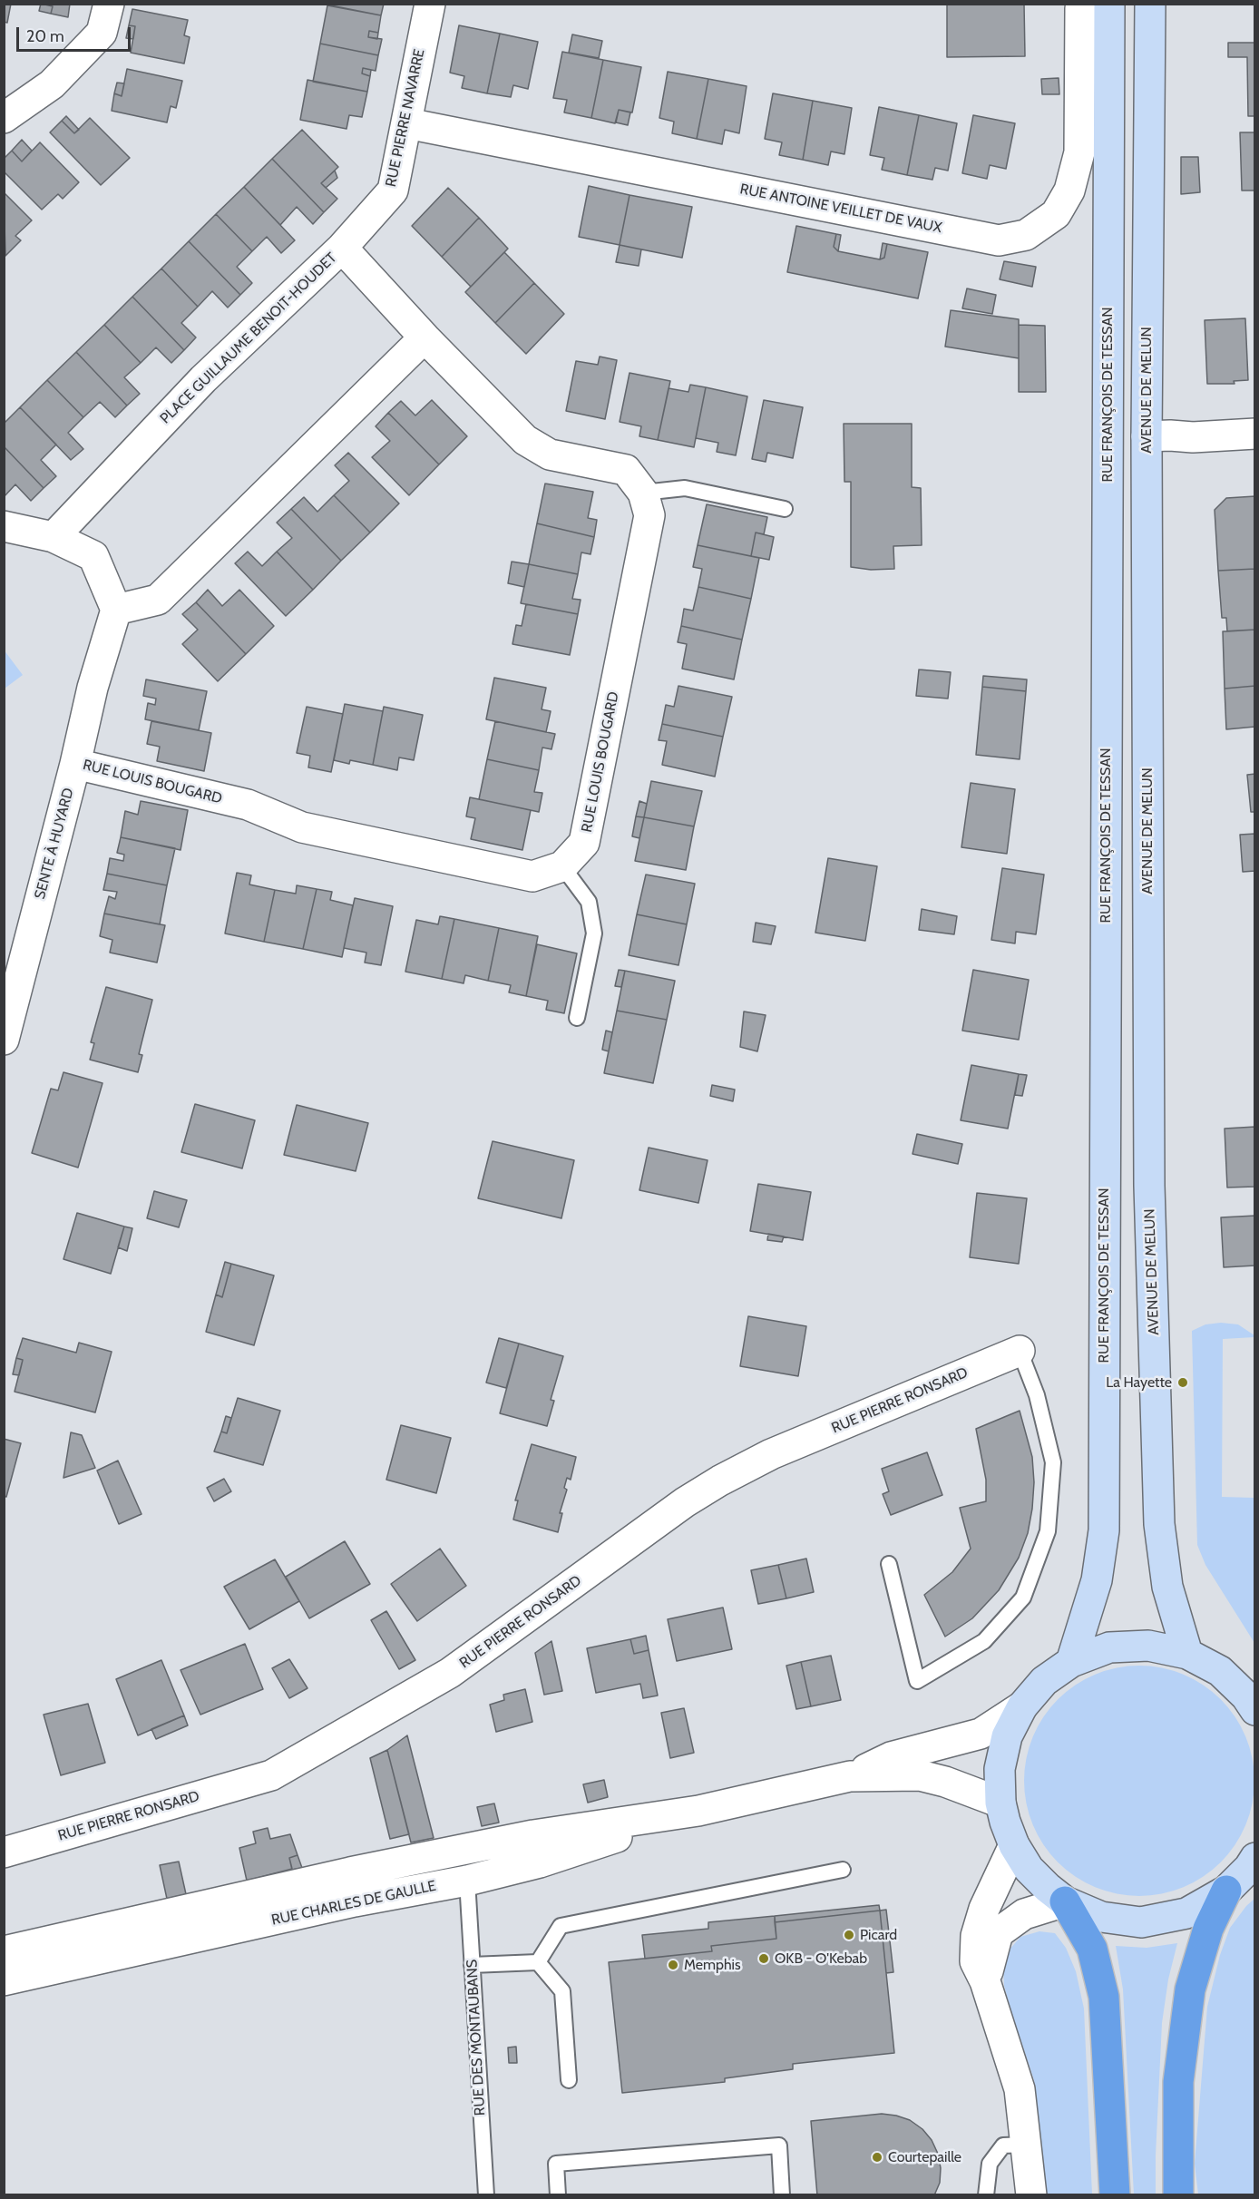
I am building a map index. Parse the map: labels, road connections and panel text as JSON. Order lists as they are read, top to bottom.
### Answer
{
  "streets": {
    "main road": ["AVENUE DE MELUN", "RUE FRANÇOIS DE TESSAN"],
    "street": [
      "RUE PIERRE NAVARRE",
      "RUE ANTOINE VEILLET DE VAUX",
      "PLACE GUILLAUME BENOIT-HOUDET",
      "RUE LOUIS BOUGARD",
      "SENTE À HUYARD",
      "RUE PIERRE RONSARD",
      "RUE CHARLES DE GAULLE"
    ],
    "lane": ["RUE DES MONTAUBANS"]
  },
  "crossings": [
    ["RUE PIERRE NAVARRE", "RUE ANTOINE VEILLET DE VAUX"],
    ["RUE PIERRE NAVARRE", "PLACE GUILLAUME BENOIT-HOUDET"],
    ["PLACE GUILLAUME BENOIT-HOUDET", "RUE LOUIS BOUGARD"],
    ["RUE LOUIS BOUGARD", "SENTE À HUYARD"],
    ["RUE CHARLES DE GAULLE", "RUE DES MONTAUBANS"]
  ],
  "places": [
    "La Hayette",
    "Picard",
    "OKB - O'Kebab",
    "Memphis",
    "Courtepaille"
  ],
  "scale_bar": "20 m"
}
